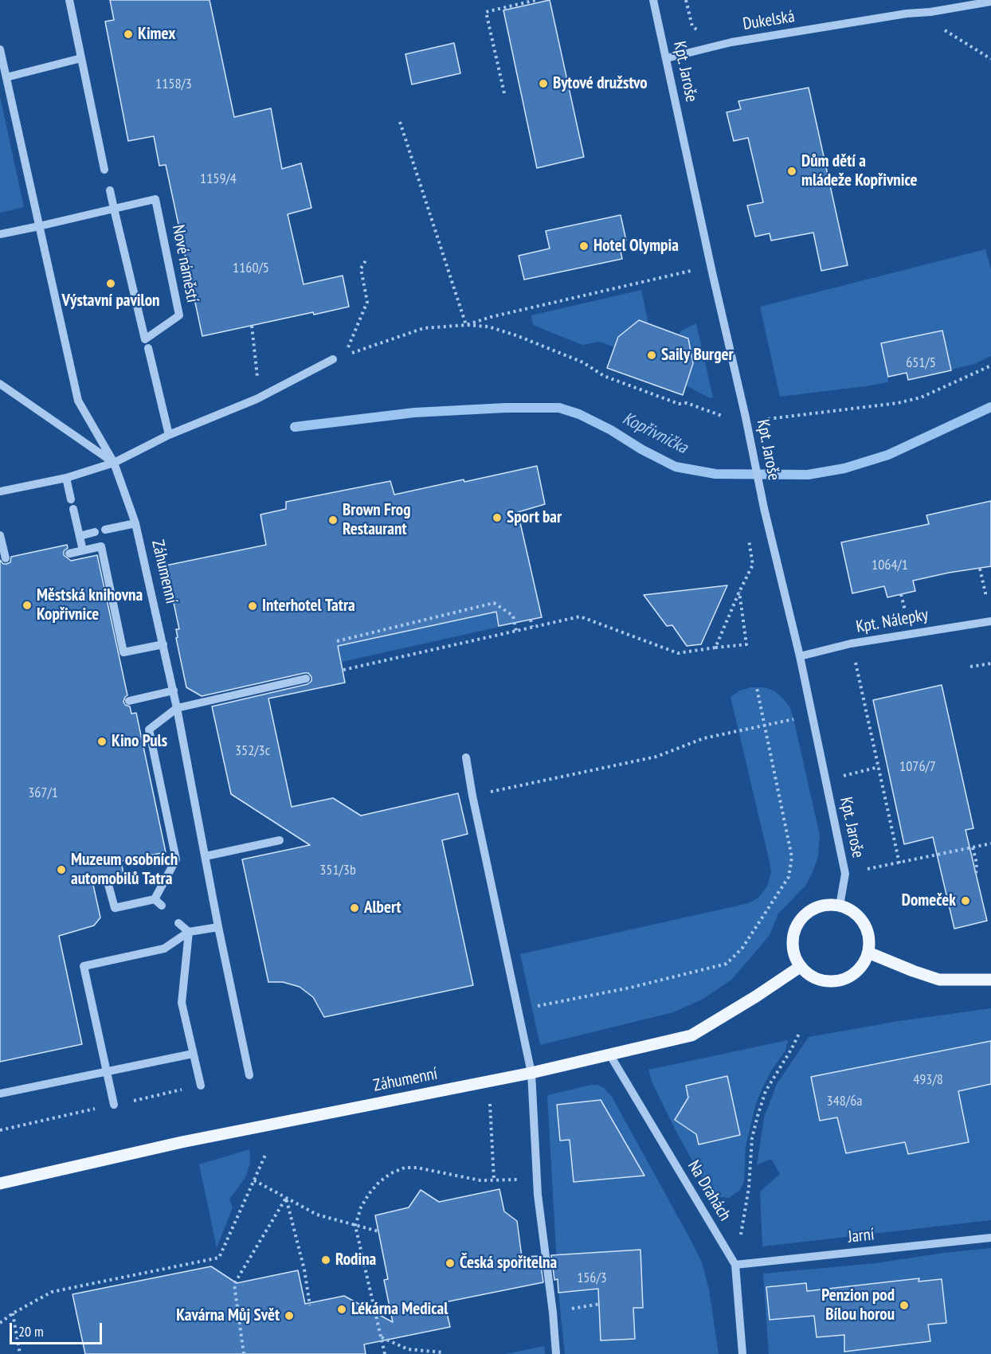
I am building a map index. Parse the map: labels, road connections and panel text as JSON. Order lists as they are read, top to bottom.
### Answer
{
  "streets": {
    "main road": ["Záhumenní"],
    "street": [
      "Dukelská",
      "Kpt. Jaroše",
      "Nové náměstí",
      "Kpt. Nálepky",
      "Na Drahách",
      "Jarní"
    ]
  },
  "crossings": [
    ["Dukelská", "Kpt. Jaroše"],
    ["Kpt. Jaroše", "Záhumenní"],
    ["Kpt. Jaroše", "Kpt. Nálepky"],
    ["Záhumenní", "Na Drahách"],
    ["Na Drahách", "Jarní"]
  ],
  "water": ["Kopřivnička"],
  "places": [
    "Kimex",
    "Bytové družstvo",
    "Dům dětí a mládeže Kopřivnice",
    "Hotel Olympia",
    "Výstavní pavilon",
    "Saily Burger",
    "Sport bar",
    "Brown Frog Restaurant",
    "Městská knihovna Kopřivnice",
    "Interhotel Tatra",
    "Kino Puls",
    "Muzeum osobních automobilů Tatra",
    "Domeček",
    "Albert",
    "Rodina",
    "Česká spořitelna",
    "Penzion pod Bílou horou",
    "Lékárna Medical",
    "Kavárna Můj Svět"
  ],
  "house_numbers": [
    "1158/3",
    "1159/4",
    "1160/5",
    "651/5",
    "1064/1",
    "352/3c",
    "1076/7",
    "367/1",
    "351/3b",
    "493/8",
    "348/6a",
    "156/3"
  ],
  "scale_bar": "20 m"
}
